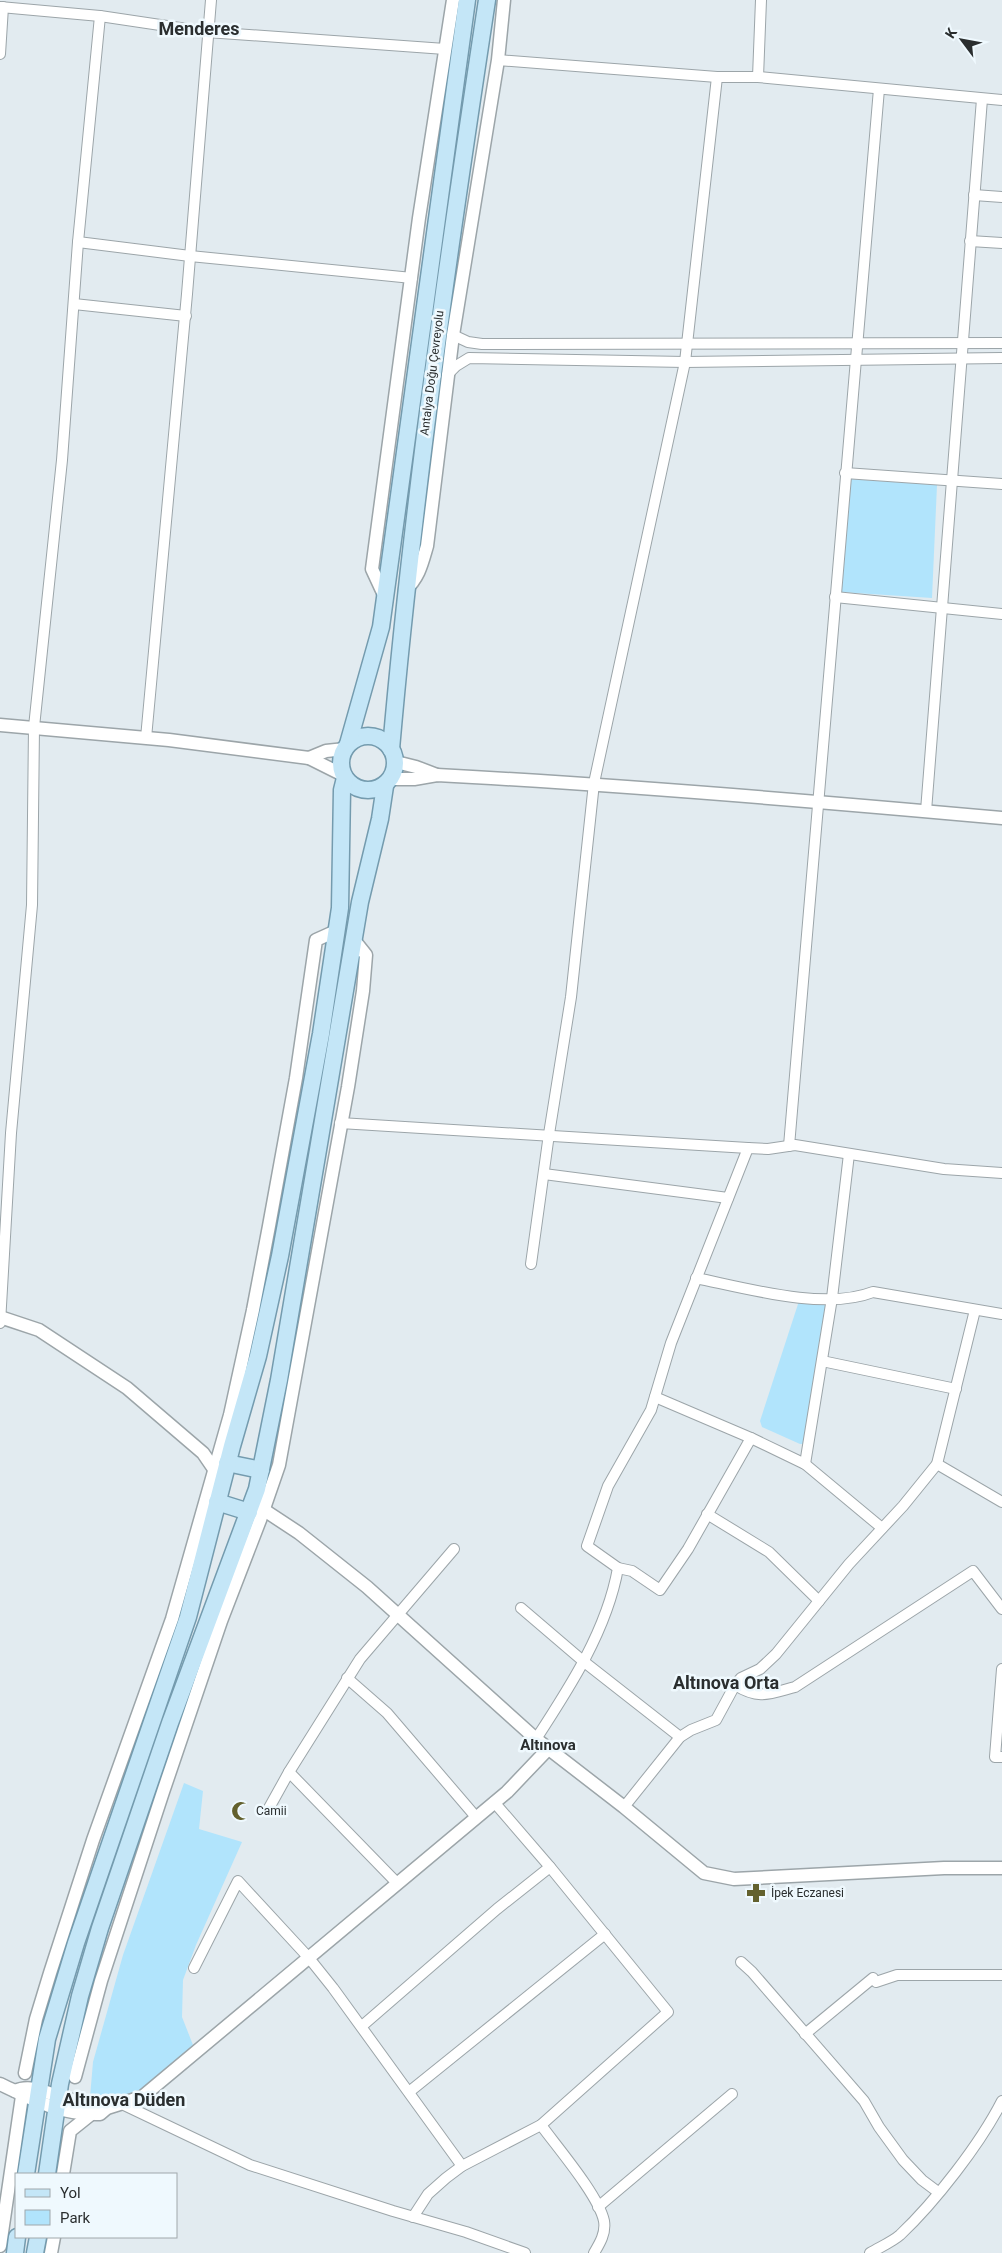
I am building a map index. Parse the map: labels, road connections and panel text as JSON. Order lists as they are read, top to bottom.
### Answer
{
  "streets": {
    "main road": ["Antalya Doğu Çevreyolu"]
  },
  "districts": [
    "Menderes",
    "Altınova Orta",
    "Altınova",
    "Altınova Düden"
  ],
  "places": {
    "mosque": ["Camii"],
    "pharmacy": ["İpek Eczanesi"]
  },
  "legend": ["Yol", "Park"],
  "north": "top left"
}
